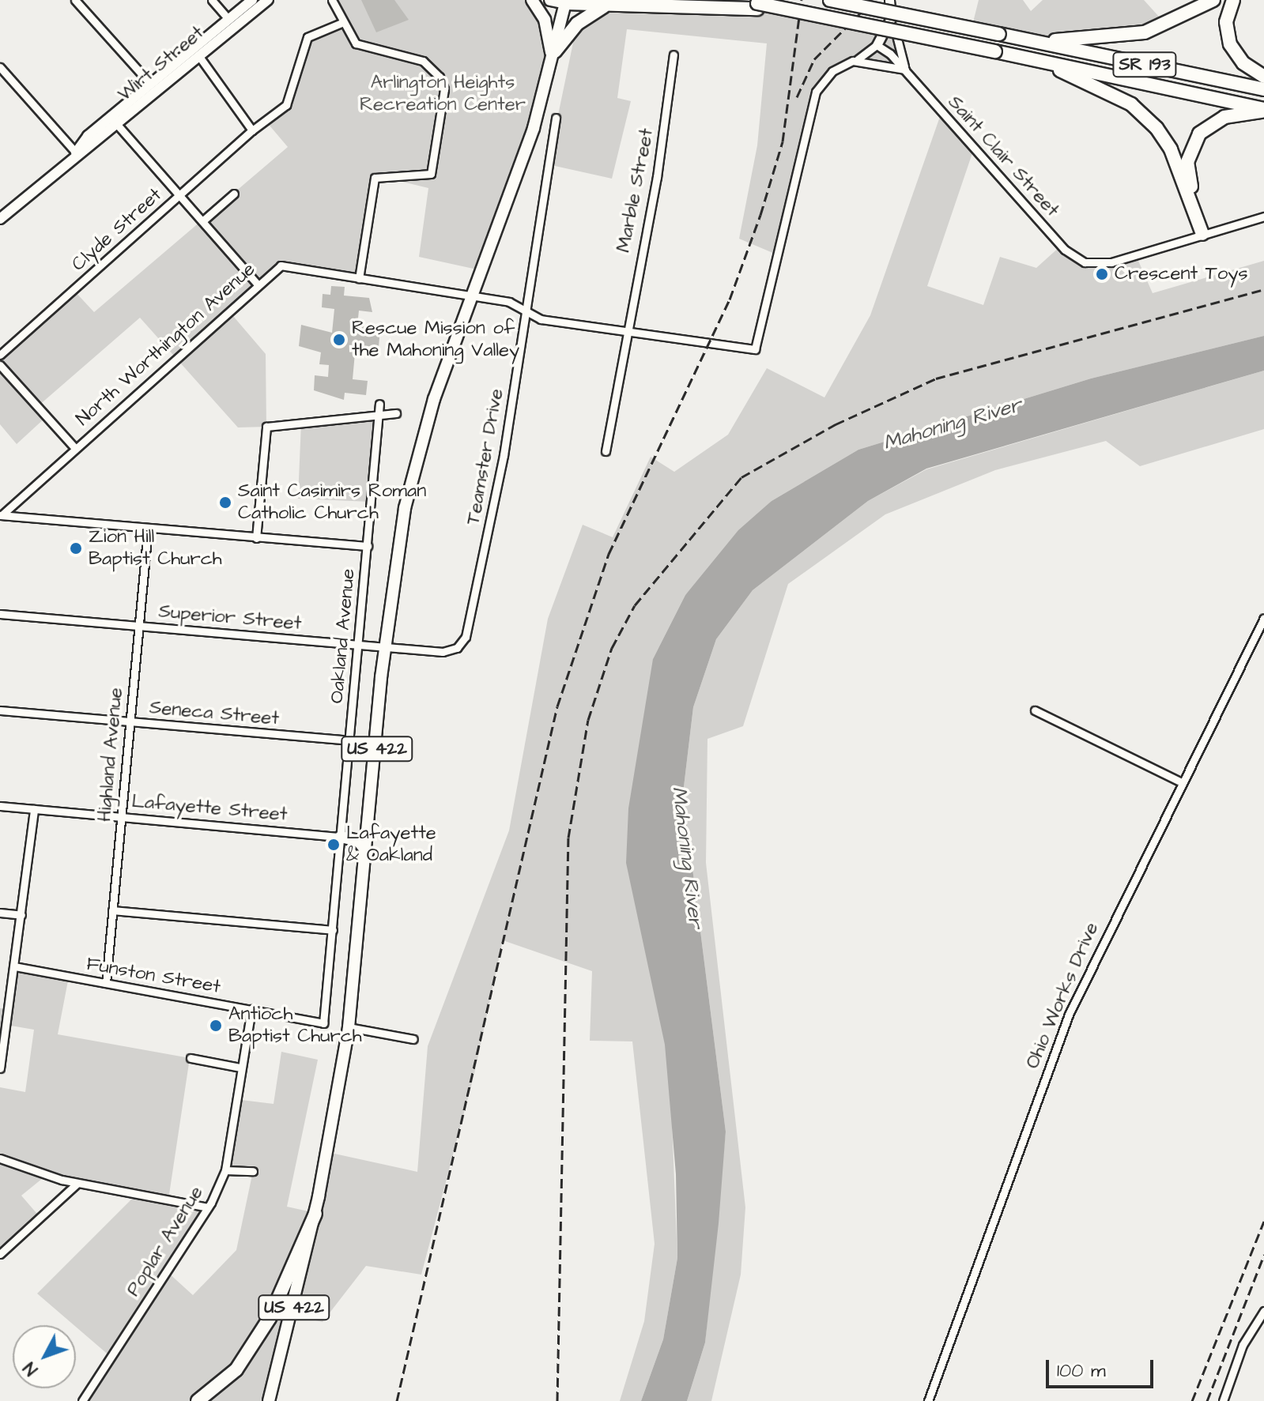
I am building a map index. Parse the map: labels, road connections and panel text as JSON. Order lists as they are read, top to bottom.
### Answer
{
  "streets": {
    "highway": ["SR 193"],
    "main road": ["Wirt Street", "US 422"],
    "street": [
      "Saint Clair Street",
      "Marble Street",
      "Clyde Street",
      "North Worthington Avenue",
      "Teamster Drive",
      "Superior Street",
      "Oakland Avenue",
      "Seneca Street",
      "Highland Avenue",
      "Lafayette Street",
      "Funston Street",
      "Ohio Works Drive",
      "Poplar Avenue"
    ]
  },
  "crossings": [
    ["Marble Street", "North Worthington Avenue"],
    ["North Worthington Avenue", "Teamster Drive"],
    ["North Worthington Avenue", "US 422"],
    ["Teamster Drive", "Superior Street"],
    ["Superior Street", "Oakland Avenue"],
    ["Superior Street", "US 422"],
    ["Superior Street", "Highland Avenue"],
    ["Oakland Avenue", "Seneca Street"],
    ["Oakland Avenue", "Lafayette Street"],
    ["Oakland Avenue", "Funston Street"],
    ["Seneca Street", "Highland Avenue"],
    ["Highland Avenue", "Lafayette Street"],
    ["Highland Avenue", "Funston Street"],
    ["Funston Street", "Poplar Avenue"]
  ],
  "water": ["Mahoning River"],
  "parks": ["Arlington Heights Recreation Center"],
  "places": [
    "Crescent Toys",
    "Rescue Mission of the Mahoning Valley",
    "Saint Casimirs Roman Catholic Church",
    "Zion Hill Baptist Church",
    "Lafayette & Oakland",
    "Antioch Baptist Church"
  ],
  "scale_bar": "100 m",
  "north": "bottom left"
}
